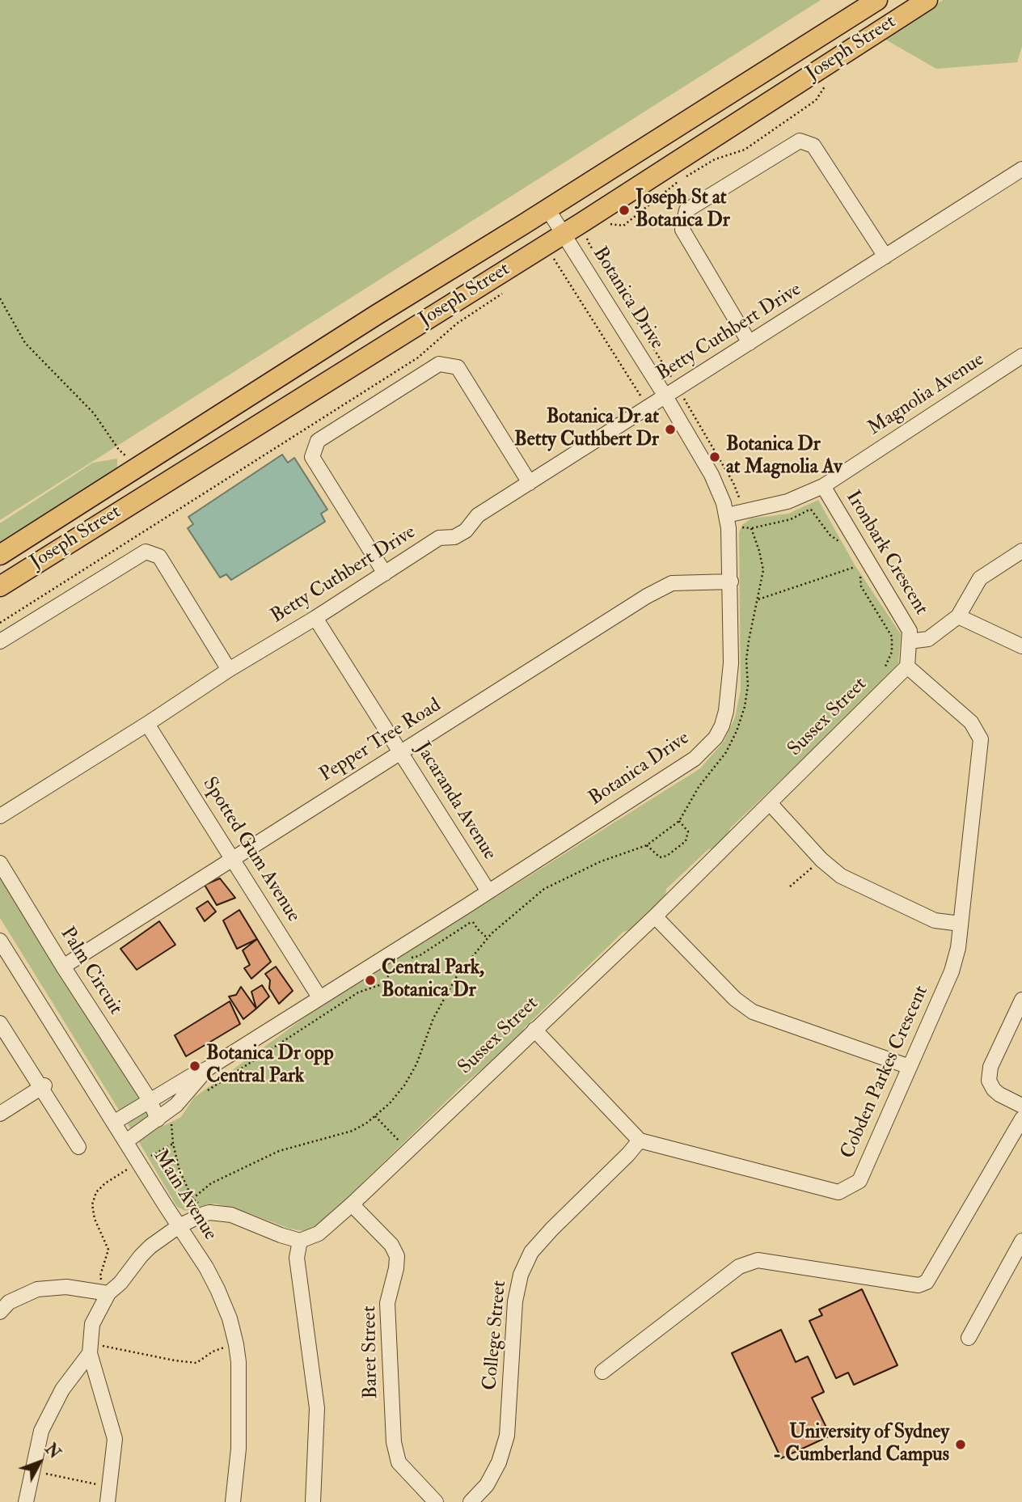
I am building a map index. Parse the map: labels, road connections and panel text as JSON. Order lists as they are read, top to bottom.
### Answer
{
  "streets": {
    "highway": ["Joseph Street"],
    "street": [
      "Botanica Drive",
      "Betty Cuthbert Drive",
      "Magnolia Avenue",
      "Ironbark Crescent",
      "Sussex Street",
      "Pepper Tree Road",
      "Jacaranda Avenue",
      "Spotted Gum Avenue",
      "Palm Circuit",
      "Cobden Parkes Crescent",
      "Main Avenue",
      "College Street",
      "Baret Street"
    ]
  },
  "crossings": [
    ["Joseph Street", "Botanica Drive"],
    ["Botanica Drive", "Betty Cuthbert Drive"],
    ["Botanica Drive", "Magnolia Avenue"],
    ["Botanica Drive", "Pepper Tree Road"],
    ["Botanica Drive", "Jacaranda Avenue"],
    ["Botanica Drive", "Spotted Gum Avenue"],
    ["Botanica Drive", "Palm Circuit"],
    ["Botanica Drive", "Main Avenue"],
    ["Betty Cuthbert Drive", "Jacaranda Avenue"],
    ["Betty Cuthbert Drive", "Spotted Gum Avenue"],
    ["Magnolia Avenue", "Ironbark Crescent"],
    ["Ironbark Crescent", "Sussex Street"],
    ["Ironbark Crescent", "Cobden Parkes Crescent"],
    ["Sussex Street", "Cobden Parkes Crescent"],
    ["Sussex Street", "Baret Street"],
    ["Pepper Tree Road", "Jacaranda Avenue"],
    ["Pepper Tree Road", "Spotted Gum Avenue"],
    ["Pepper Tree Road", "Palm Circuit"],
    ["Cobden Parkes Crescent", "College Street"]
  ],
  "places": [
    "Joseph St at Botanica Dr",
    "Botanica Dr at Betty Cuthbert Dr",
    "Botanica Dr at Magnolia Av",
    "Central Park, Botanica Dr",
    "Botanica Dr opp Central Park",
    "University of Sydney - Cumberland Campus"
  ],
  "north": "top right"
}
